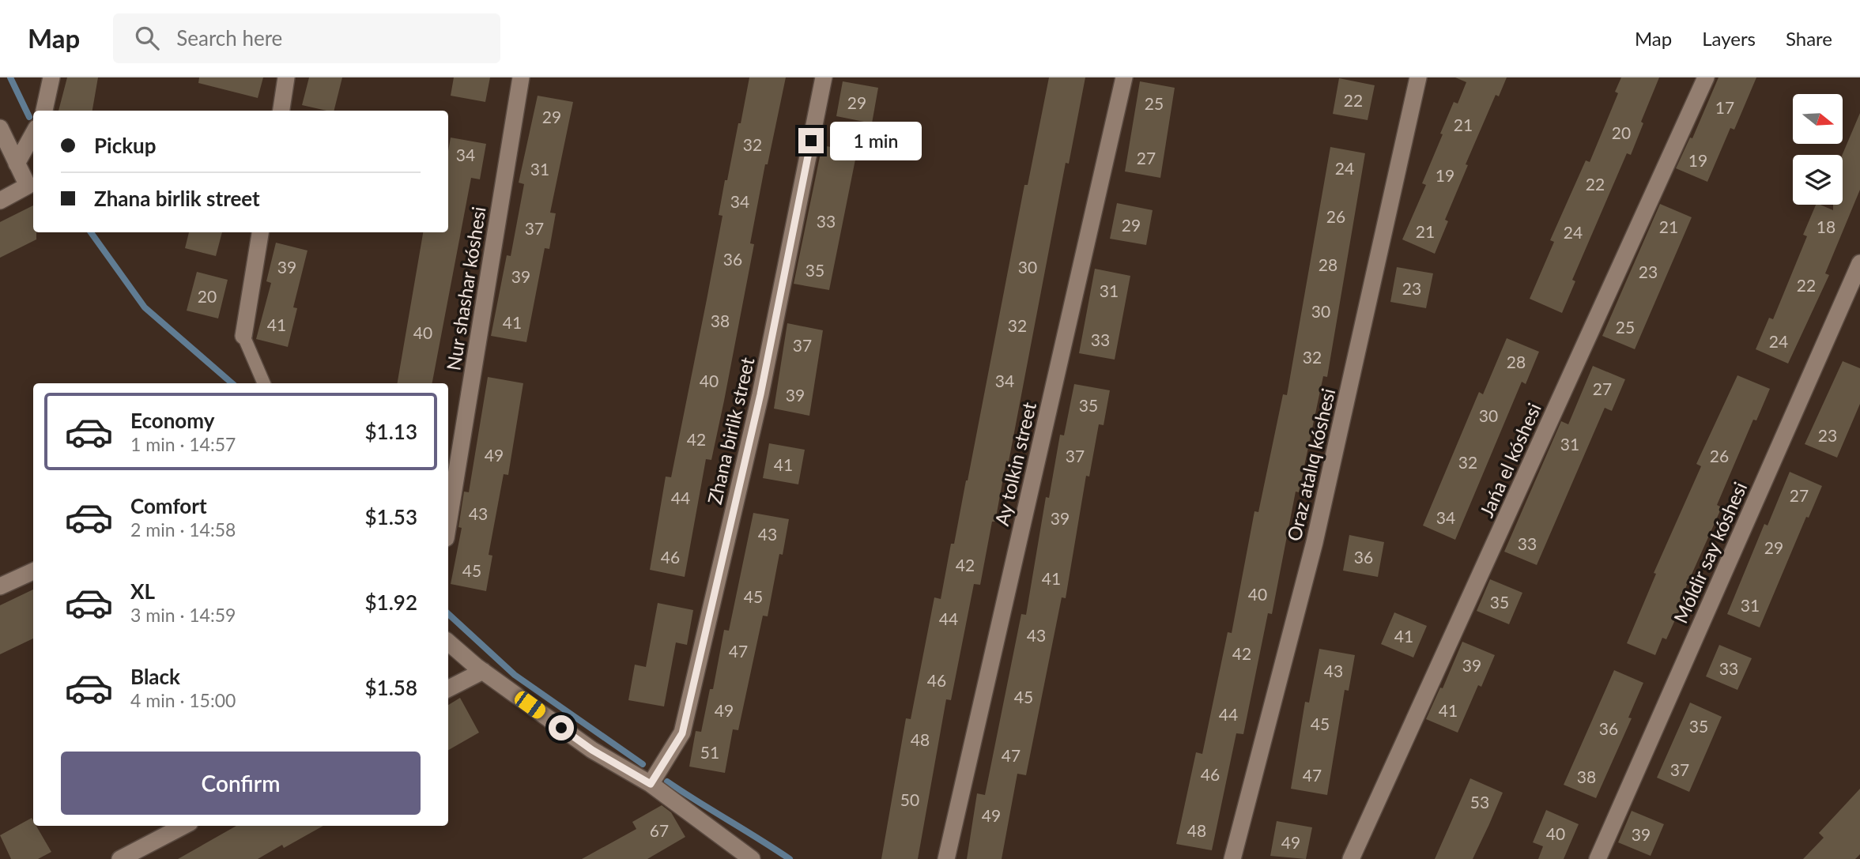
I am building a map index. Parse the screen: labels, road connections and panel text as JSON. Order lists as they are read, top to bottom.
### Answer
{
  "streets": {
    "street": [
      "Nur shashar kóshesi",
      "Zhana birlik street",
      "Jańa el kóshesi",
      "Ay tolkin street",
      "Oraz atalıq kóshesi",
      "Móldir say kóshesi"
    ]
  },
  "house_numbers": [
    "22",
    "29",
    "25",
    "17",
    "29",
    "21",
    "20",
    "32",
    "34",
    "27",
    "19",
    "24",
    "31",
    "19",
    "22",
    "34",
    "26",
    "33",
    "29",
    "21",
    "18",
    "37",
    "21",
    "24",
    "36",
    "28",
    "39",
    "30",
    "35",
    "23",
    "39",
    "22",
    "23",
    "31",
    "20",
    "30",
    "38",
    "41",
    "41",
    "32",
    "25",
    "40",
    "33",
    "24",
    "37",
    "32",
    "28",
    "40",
    "34",
    "27",
    "39",
    "35",
    "30",
    "23",
    "42",
    "31",
    "49",
    "37",
    "26",
    "32",
    "41",
    "27",
    "44",
    "43",
    "34",
    "39",
    "43",
    "33",
    "29",
    "46",
    "36",
    "42",
    "45",
    "41",
    "40",
    "45",
    "35",
    "31",
    "44",
    "43",
    "41",
    "47",
    "42",
    "39",
    "33",
    "43",
    "46",
    "45",
    "49",
    "41",
    "44",
    "45",
    "35",
    "36",
    "48",
    "51",
    "47",
    "37",
    "46",
    "47",
    "38",
    "50",
    "53",
    "49",
    "67",
    "48",
    "40",
    "39",
    "49"
  ],
  "north": "right",
  "page": {
    "header": "Map",
    "search": "Search here",
    "nav": ["Map", "Layers", "Share"],
    "banner": ["Pickup", "Zhana birlik street"],
    "bubble": "1 min",
    "list": [
      {
        "name": "Economy",
        "note": "1 min · 14:57",
        "value": "$1.13"
      },
      {
        "name": "Comfort",
        "note": "2 min · 14:58",
        "value": "$1.53"
      },
      {
        "name": "XL",
        "note": "3 min · 14:59",
        "value": "$1.92"
      },
      {
        "name": "Black",
        "note": "4 min · 15:00",
        "value": "$1.58"
      }
    ],
    "buttons": "Confirm"
  }
}
